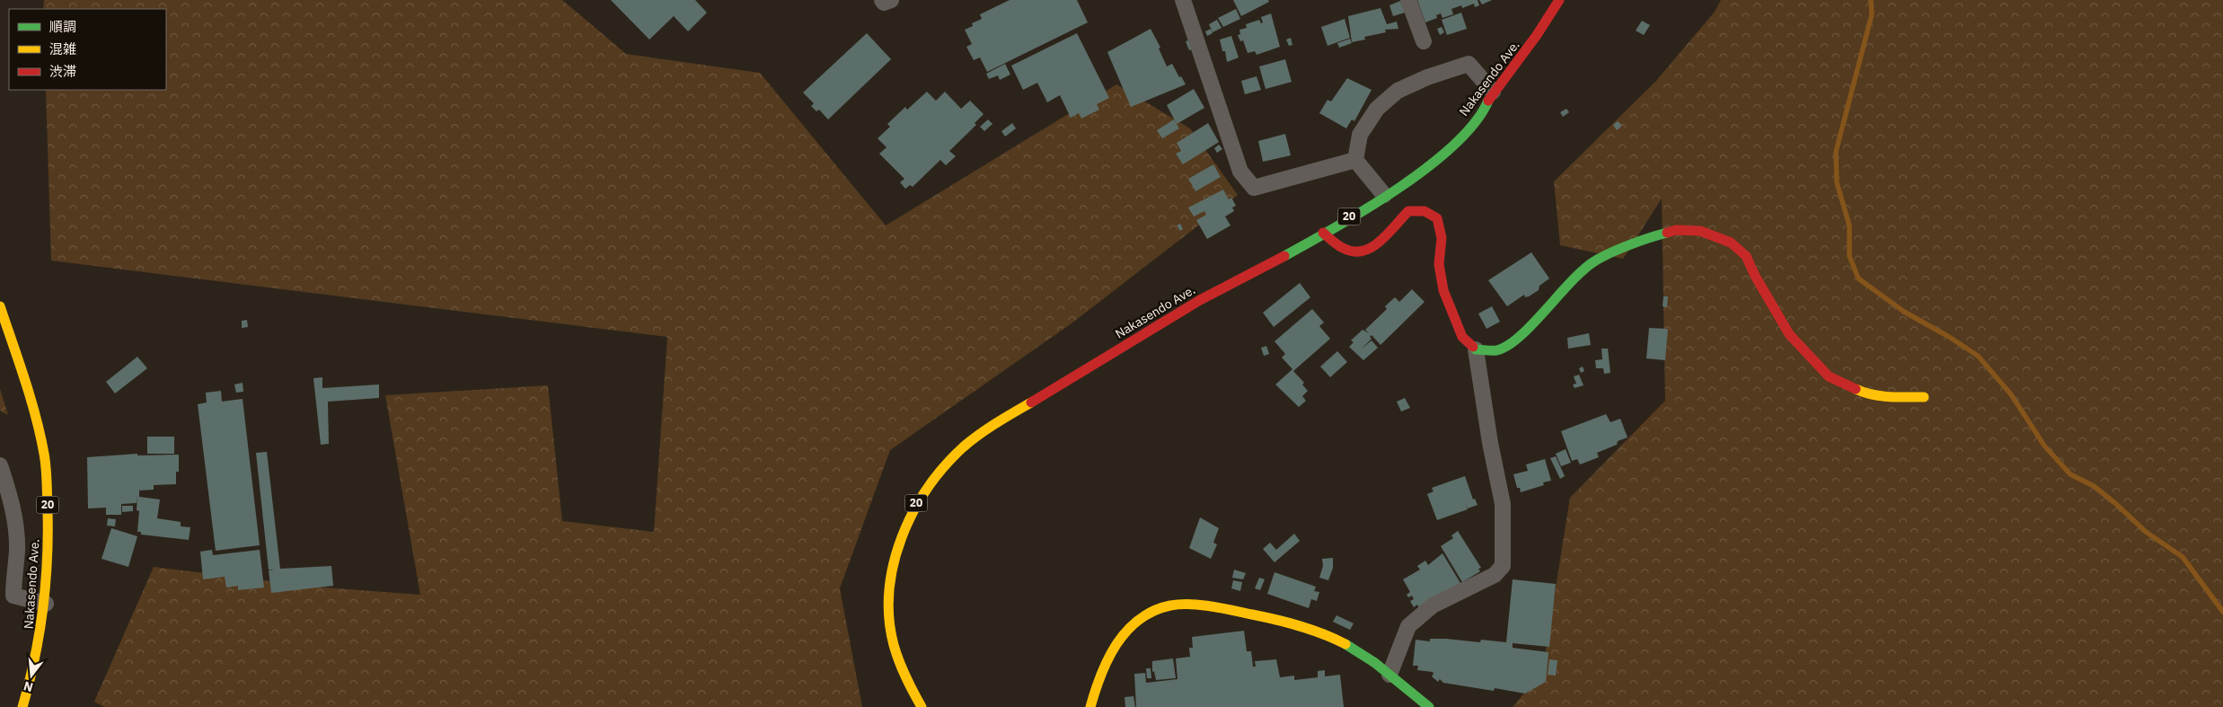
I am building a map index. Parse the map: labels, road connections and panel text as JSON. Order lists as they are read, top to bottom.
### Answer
{
  "streets": {
    "main road": ["Nakasendo Ave.", "20"]
  },
  "legend": ["順調", "混雑", "渋滞"],
  "north": "bottom"
}
